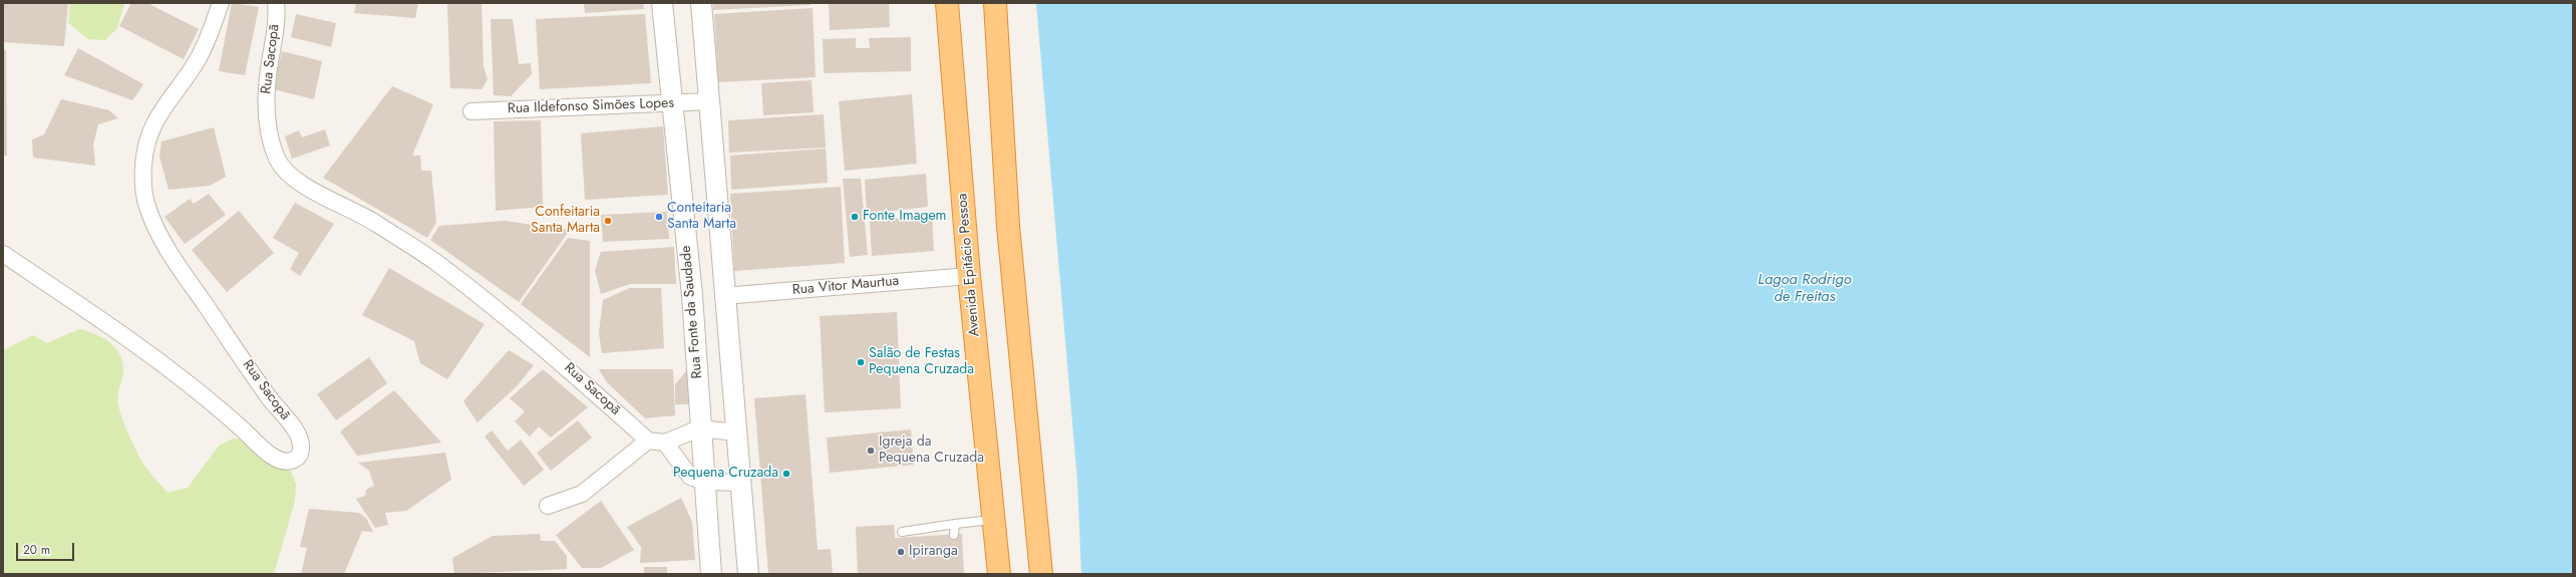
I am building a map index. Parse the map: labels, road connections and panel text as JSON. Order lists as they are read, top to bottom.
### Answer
{
  "streets": {
    "highway": ["Avenida Epitácio Pessoa"],
    "street": [
      "Rua Sacopã",
      "Rua Ildefonso Simões Lopes",
      "Rua Vitor Maurtua",
      "Rua Fonte da Saudade"
    ]
  },
  "crossings": [
    ["Rua Ildefonso Simões Lopes", "Rua Fonte da Saudade"],
    ["Avenida Epitácio Pessoa", "Rua Vitor Maurtua"]
  ],
  "water": ["Lagoa Rodrigo de Freitas"],
  "places": [
    "Conteitaria Santa Marta",
    "Fonte Imagem",
    "Confeitaria Santa Marta",
    "Salão de Festas Pequena Cruzada",
    "Igreja da Pequena Cruzada",
    "Pequena Cruzada",
    "Ipiranga"
  ],
  "scale_bar": "20 m"
}
